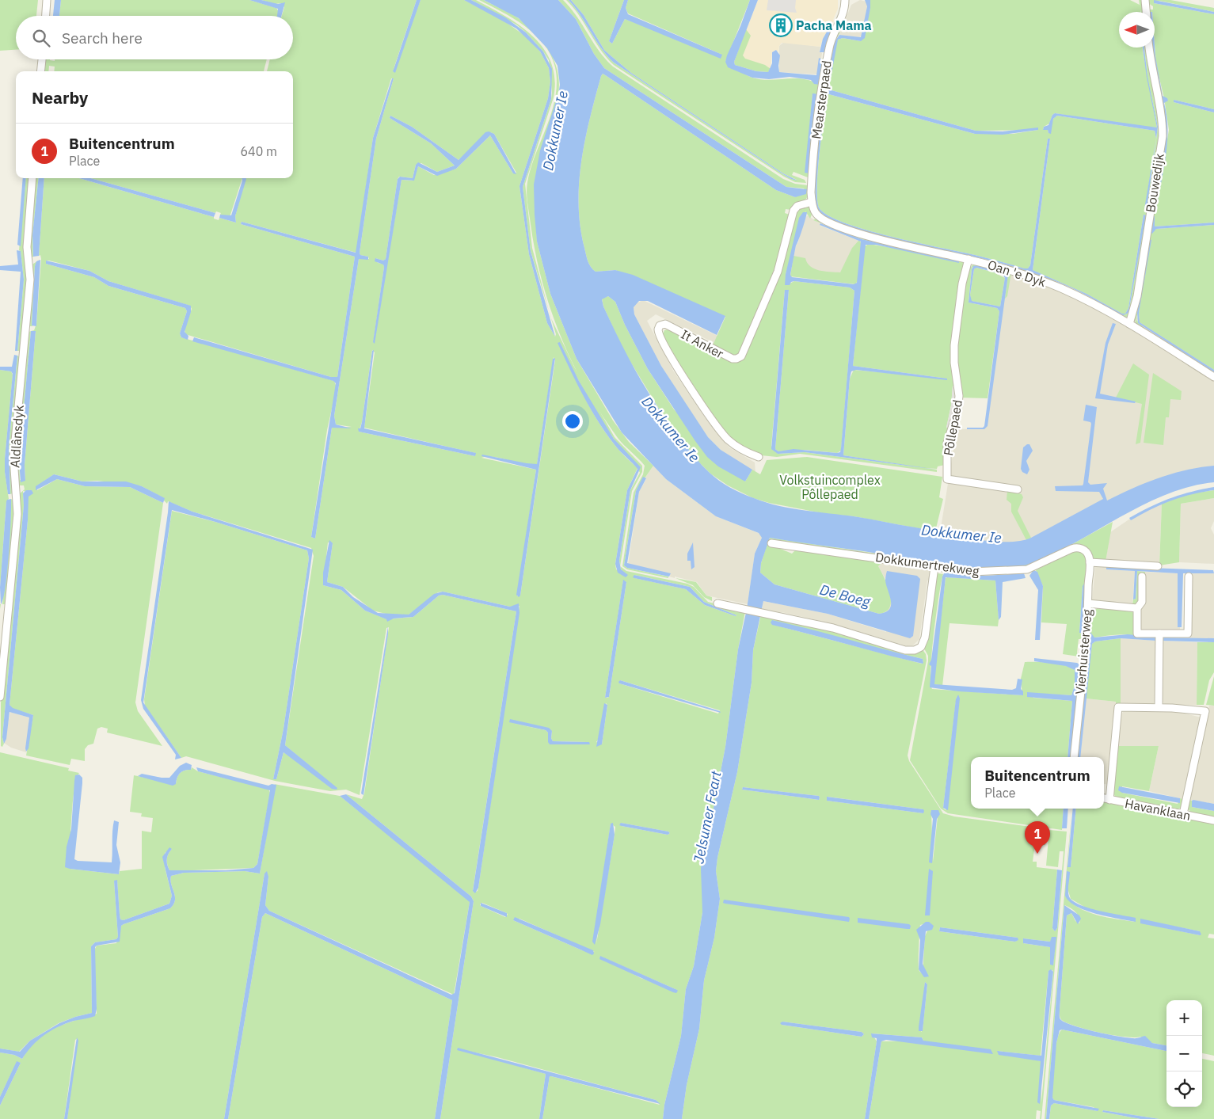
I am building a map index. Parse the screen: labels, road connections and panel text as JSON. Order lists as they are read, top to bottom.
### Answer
{
  "streets": {
    "street": [
      "Mearsterpaed",
      "Bouwedijk",
      "Oan 'e Dyk",
      "It Anker",
      "Pôllepaed",
      "Aldlânsdyk",
      "Dokkumertrekweg",
      "Vierhuisterweg",
      "Havanklaan"
    ]
  },
  "crossings": [
    ["Mearsterpaed", "Oan 'e Dyk"],
    ["Mearsterpaed", "It Anker"],
    ["Bouwedijk", "Oan 'e Dyk"],
    ["Oan 'e Dyk", "It Anker"],
    ["Oan 'e Dyk", "Pôllepaed"],
    ["Dokkumertrekweg", "Vierhuisterweg"]
  ],
  "water": ["Dokkumer Ie", "De Boeg", "Jelsumer Feart"],
  "parks": ["Volkstuincomplex Pôllepaed"],
  "places": {
    "building": ["Pacha Mama"]
  },
  "north": "left",
  "page": {
    "search": "Search here",
    "heading": "Nearby",
    "list": [
      {
        "mark": "1",
        "name": "Buitencentrum",
        "note": "Place",
        "value": "640 m"
      }
    ],
    "popup": ["Buitencentrum", "Place"],
    "pins": "1",
    "map_buttons": ["+", "−"]
  }
}
